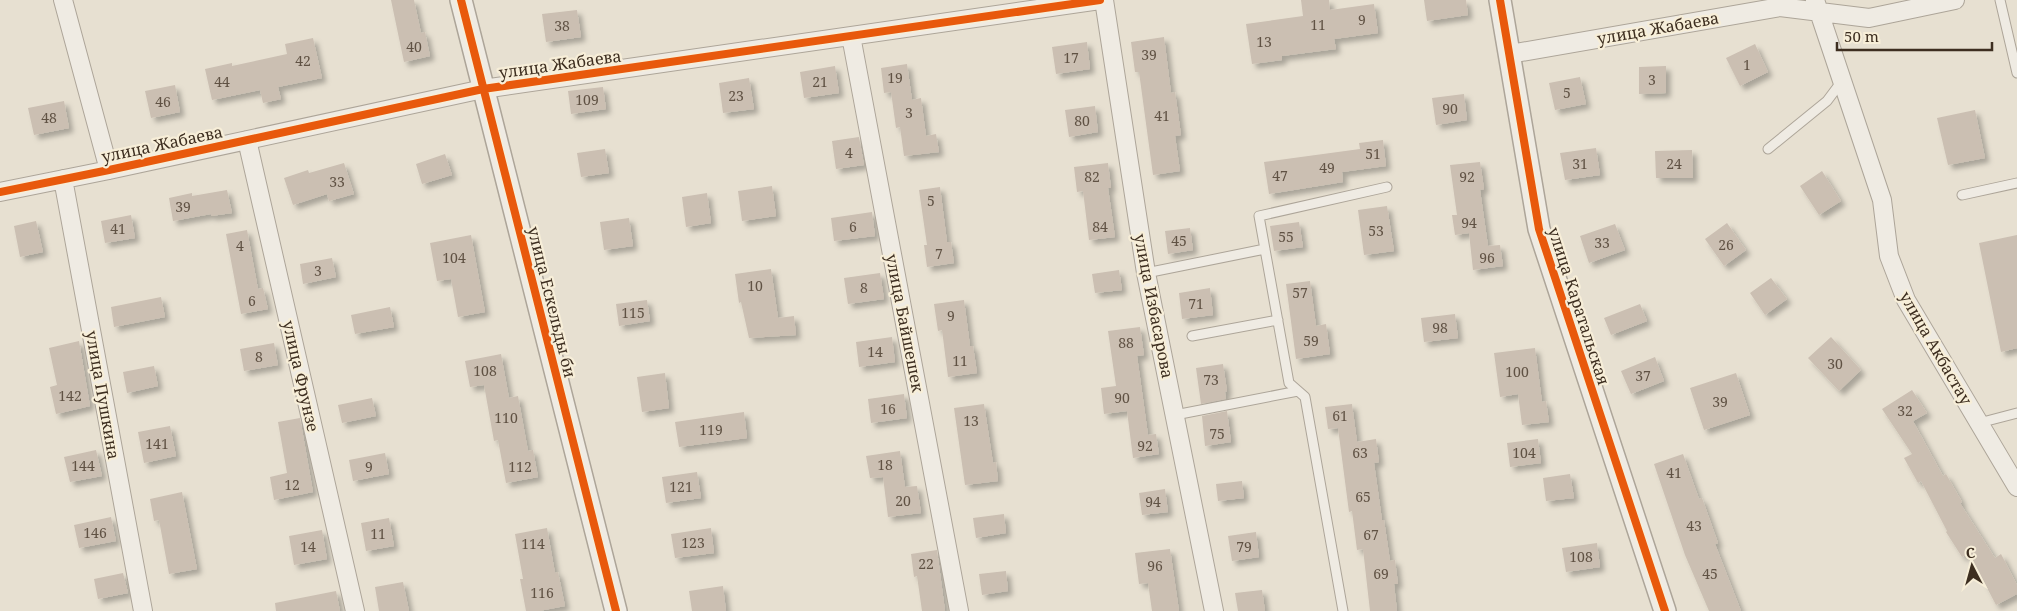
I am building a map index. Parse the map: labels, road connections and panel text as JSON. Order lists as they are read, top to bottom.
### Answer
{
  "streets": {
    "street": [
      "улица Жабаева",
      "улица Ескельды би",
      "улица Избасарова",
      "улица Каратальская",
      "улица Байшешек",
      "улица Акбастау",
      "улица Фрунзе",
      "улица Пушкина"
    ]
  },
  "crossings": [
    ["улица Жабаева", "улица Ескельды би"],
    ["улица Жабаева", "улица Каратальская"],
    ["улица Жабаева", "улица Байшешек"],
    ["улица Жабаева", "улица Акбастау"],
    ["улица Жабаева", "улица Фрунзе"],
    ["улица Жабаева", "улица Пушкина"]
  ],
  "house_numbers": [
    "9",
    "11",
    "38",
    "13",
    "40",
    "39",
    "17",
    "42",
    "1",
    "19",
    "3",
    "44",
    "21",
    "5",
    "23",
    "109",
    "46",
    "90",
    "3",
    "41",
    "48",
    "80",
    "4",
    "51",
    "31",
    "24",
    "49",
    "47",
    "82",
    "92",
    "33",
    "5",
    "39",
    "94",
    "6",
    "84",
    "41",
    "53",
    "55",
    "45",
    "33",
    "26",
    "4",
    "7",
    "104",
    "96",
    "3",
    "10",
    "8",
    "57",
    "6",
    "71",
    "115",
    "9",
    "98",
    "59",
    "88",
    "14",
    "8",
    "11",
    "30",
    "108",
    "100",
    "37",
    "73",
    "142",
    "90",
    "39",
    "16",
    "32",
    "61",
    "110",
    "13",
    "119",
    "75",
    "141",
    "92",
    "63",
    "104",
    "18",
    "144",
    "9",
    "112",
    "41",
    "12",
    "121",
    "65",
    "20",
    "94",
    "43",
    "146",
    "11",
    "67",
    "123",
    "114",
    "14",
    "79",
    "108",
    "22",
    "96",
    "69",
    "45",
    "116"
  ],
  "scale_bar": "50 m",
  "north": "top"
}
